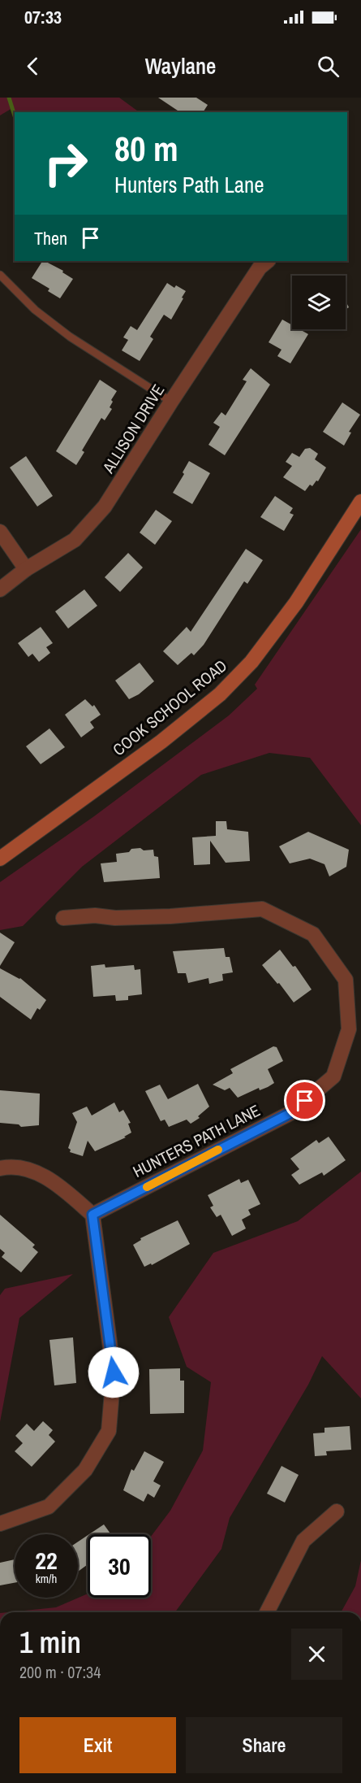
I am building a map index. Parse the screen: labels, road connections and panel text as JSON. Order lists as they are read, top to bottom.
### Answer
{
  "streets": {
    "street": ["ALLISON DRIVE", "COOK SCHOOL ROAD", "HUNTERS PATH LANE"]
  },
  "page": {
    "status": "07:33",
    "header": "Waylane",
    "turn": ["80 m", "Hunters Path Lane"],
    "then": "Then",
    "speed": "22 km/h",
    "limit": "30",
    "heading": ["1 min", "200 m · 07:34"],
    "buttons": ["Exit", "Share"]
  }
}
